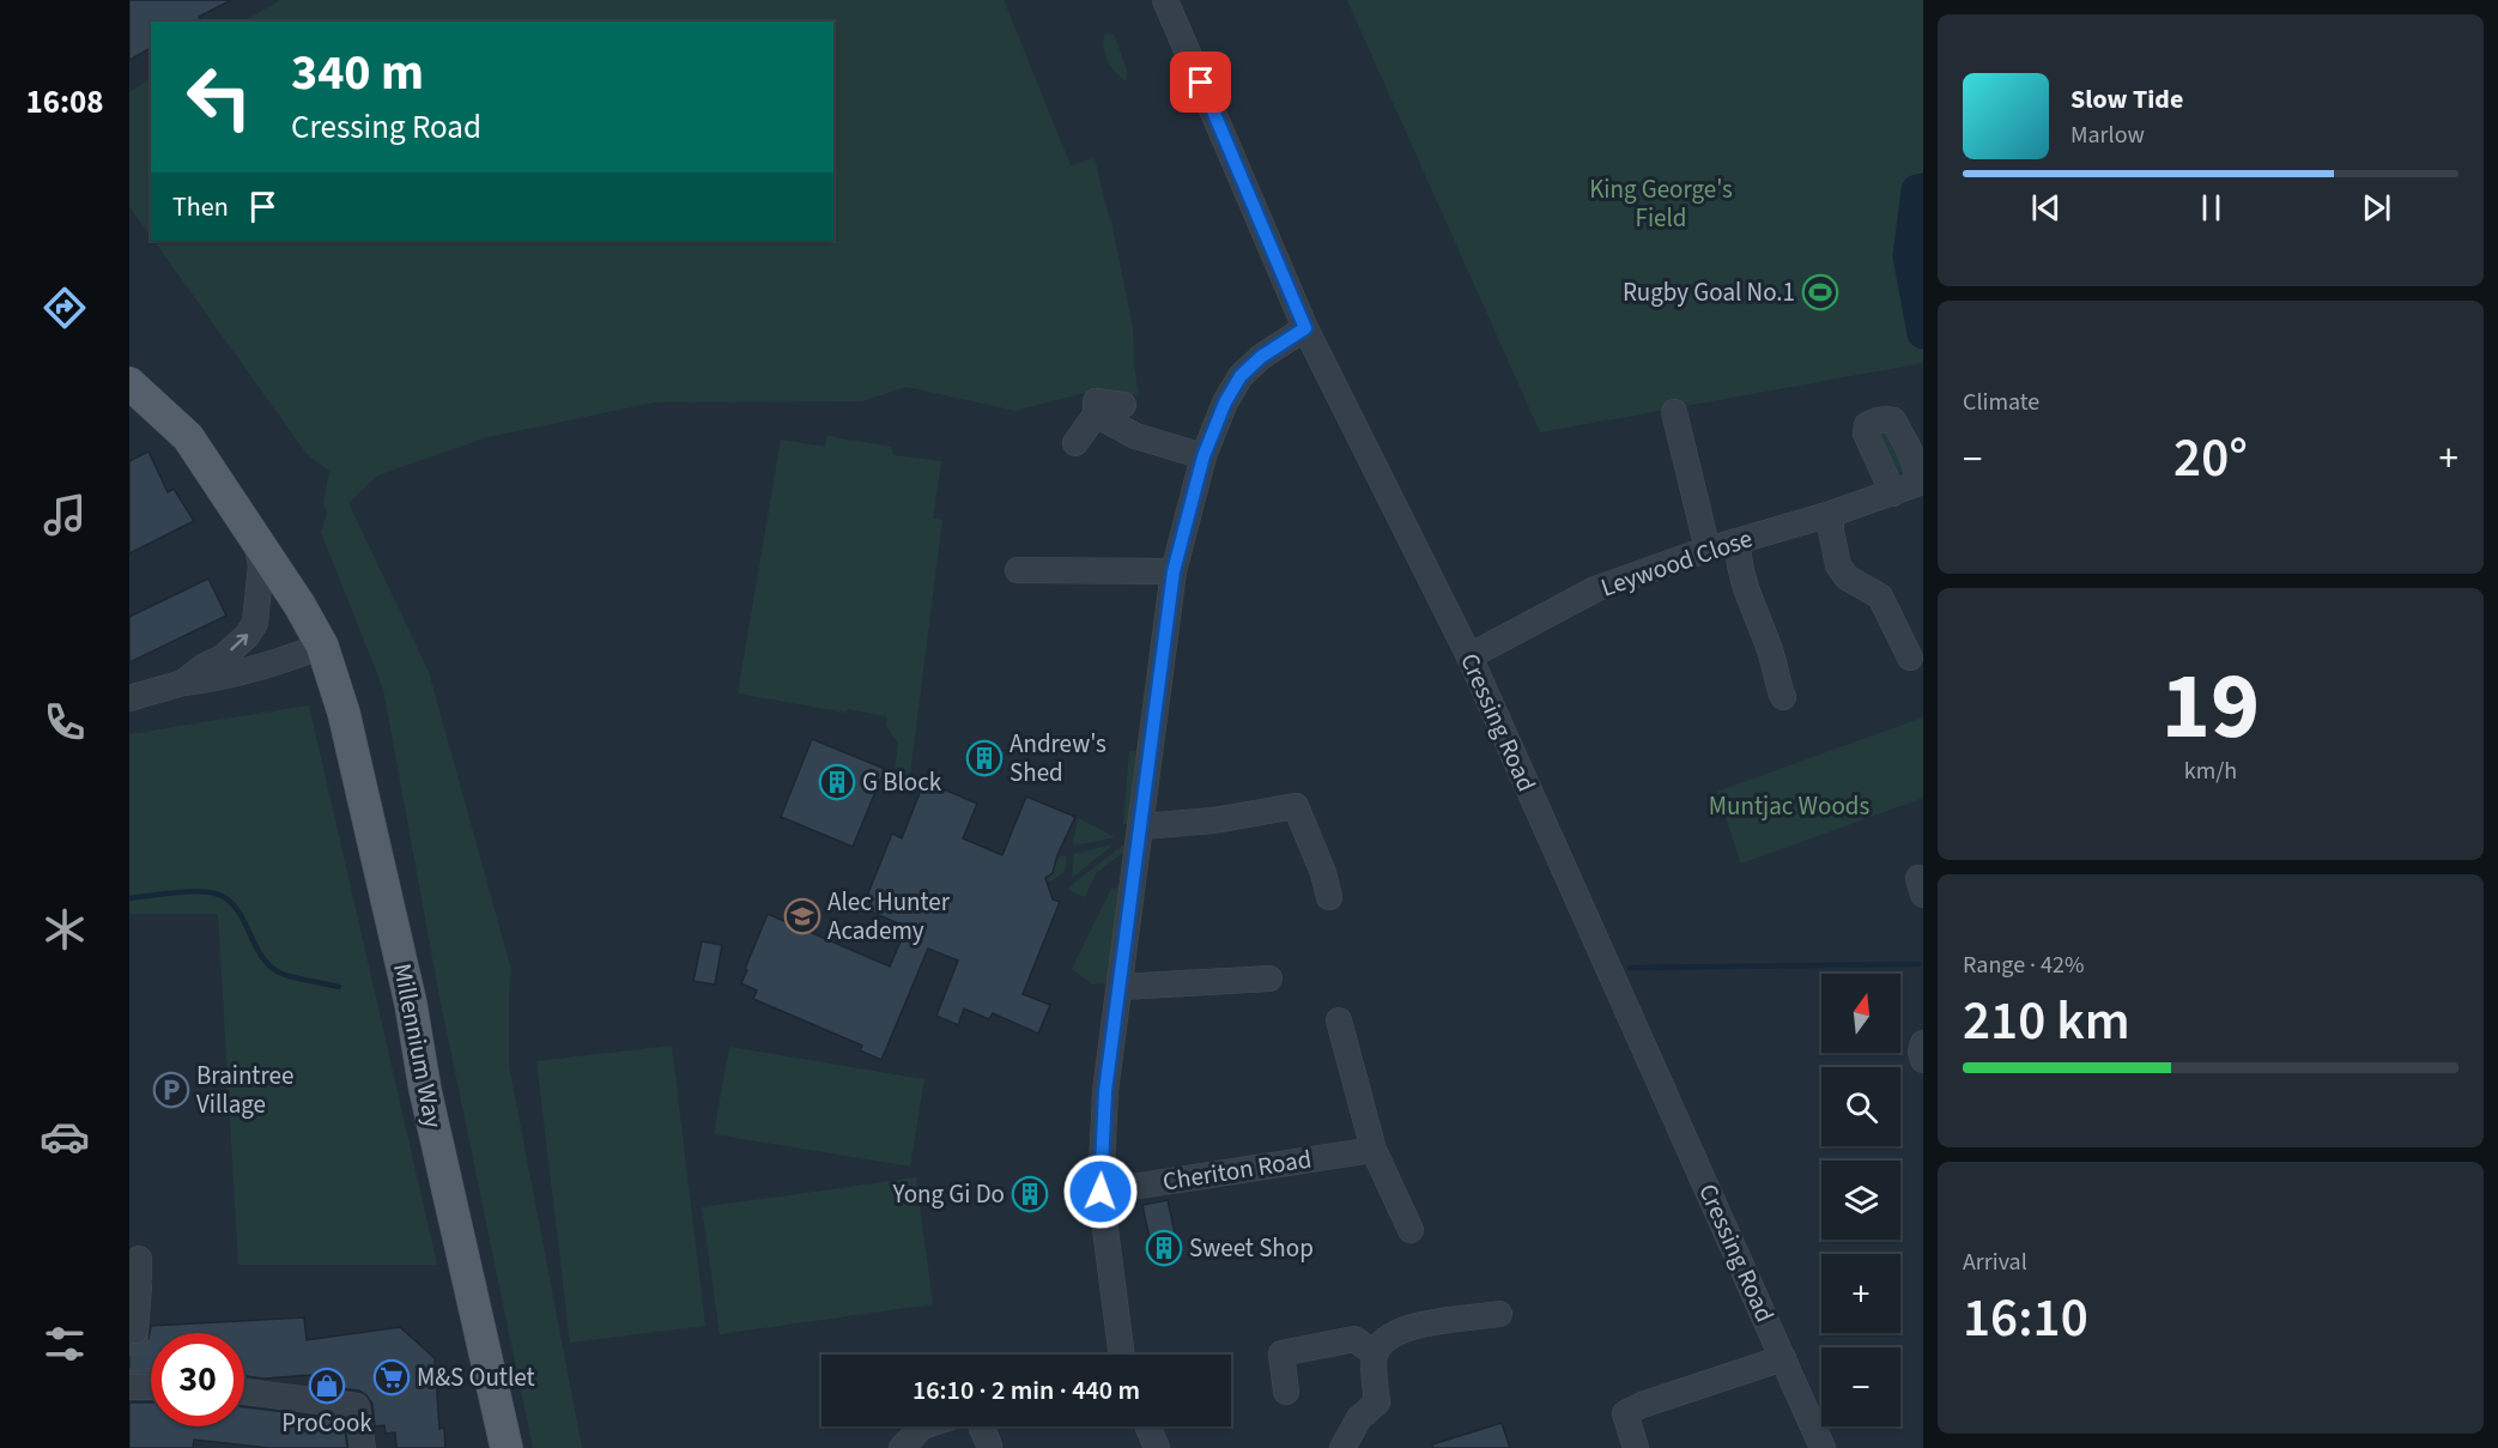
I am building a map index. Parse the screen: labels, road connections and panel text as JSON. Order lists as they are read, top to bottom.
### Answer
{
  "streets": {
    "main road": ["Millennium Way"],
    "street": ["Leywood Close", "Cressing Road", "Cheriton Road"]
  },
  "crossings": [
    ["Leywood Close", "Cressing Road"]
  ],
  "parks": ["King George's Field", "Muntjac Woods"],
  "places": {
    "sports": ["Rugby Goal No.1"],
    "building": [
      "Andrew's Shed",
      "G Block",
      "Yong Gi Do",
      "Sweet Shop"
    ],
    "school or university": ["Alec Hunter Academy"],
    "parking": ["Braintree Village"],
    "supermarket": ["M&S Outlet"],
    "shop": ["ProCook"]
  },
  "north": "top",
  "page": {
    "tabs": "16:08",
    "turn": ["340 m", "Cressing Road"],
    "song": ["Slow Tide", "Marlow"],
    "then": "Then",
    "tile": [
      "Climate",
      ["19", "km/h"],
      ["Range · 42%", "210 km"],
      ["Arrival", "16:10"]
    ],
    "heat": ["−", "20°", "+"],
    "map_buttons": ["+", "−"],
    "limit": "30",
    "trip": "16:10 · 2 min · 440 m"
  }
}
